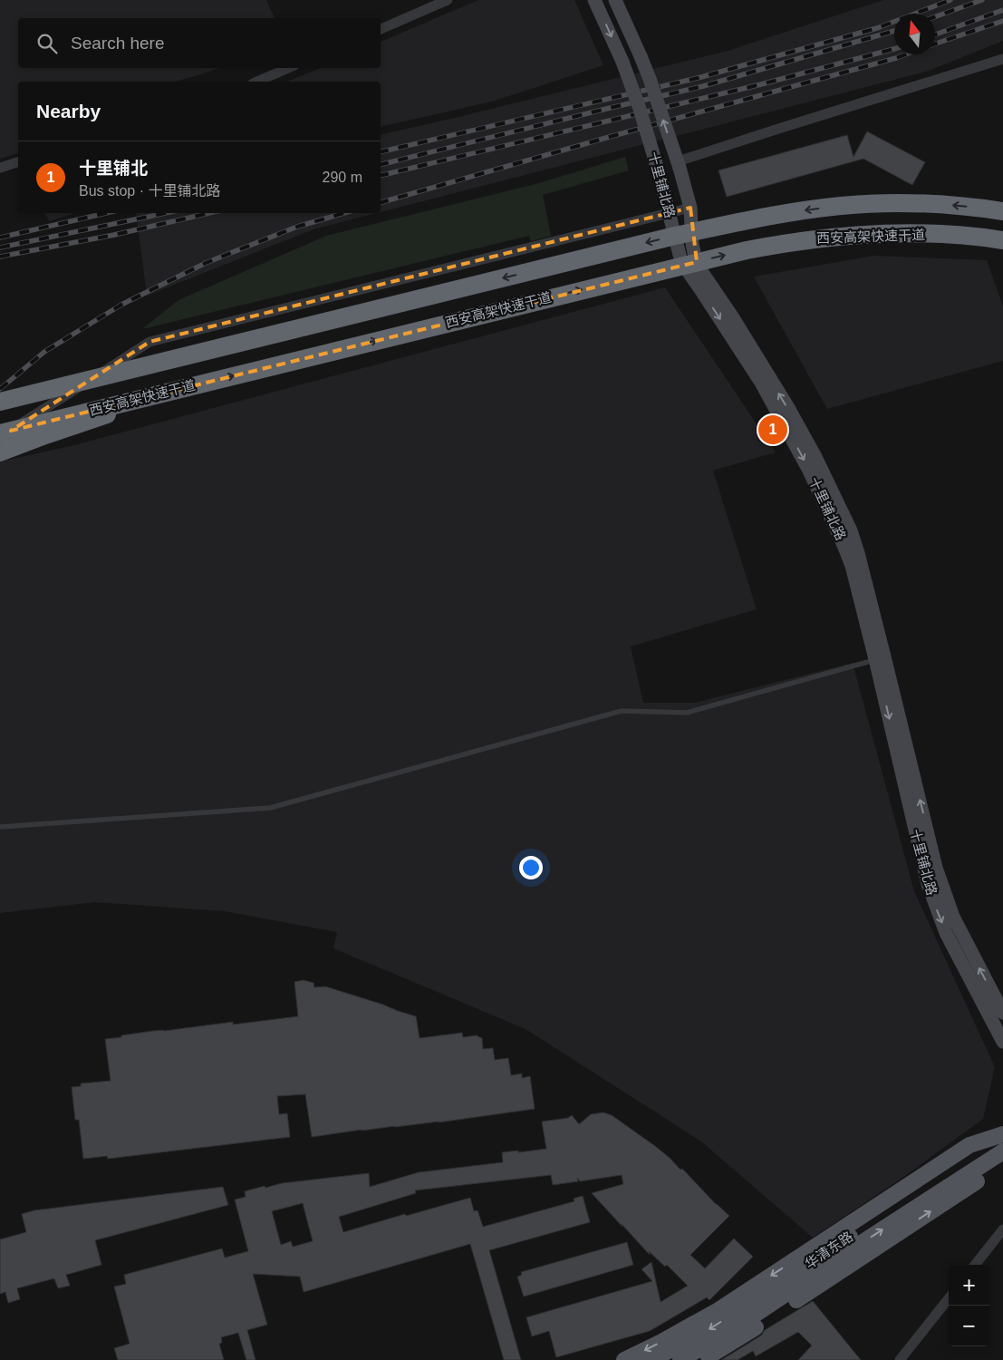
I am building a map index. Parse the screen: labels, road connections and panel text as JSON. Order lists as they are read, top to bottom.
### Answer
{
  "streets": {
    "highway": ["西安高架快速干道"],
    "main road": ["华清东路"],
    "street": ["十里铺北路"]
  },
  "north": "top",
  "page": {
    "search": "Search here",
    "heading": "Nearby",
    "list": [
      {
        "mark": "1",
        "name": "十里铺北",
        "note": "Bus stop · 十里铺北路",
        "value": "290 m"
      }
    ],
    "pins": "1",
    "map_buttons": ["+", "−"]
  }
}
